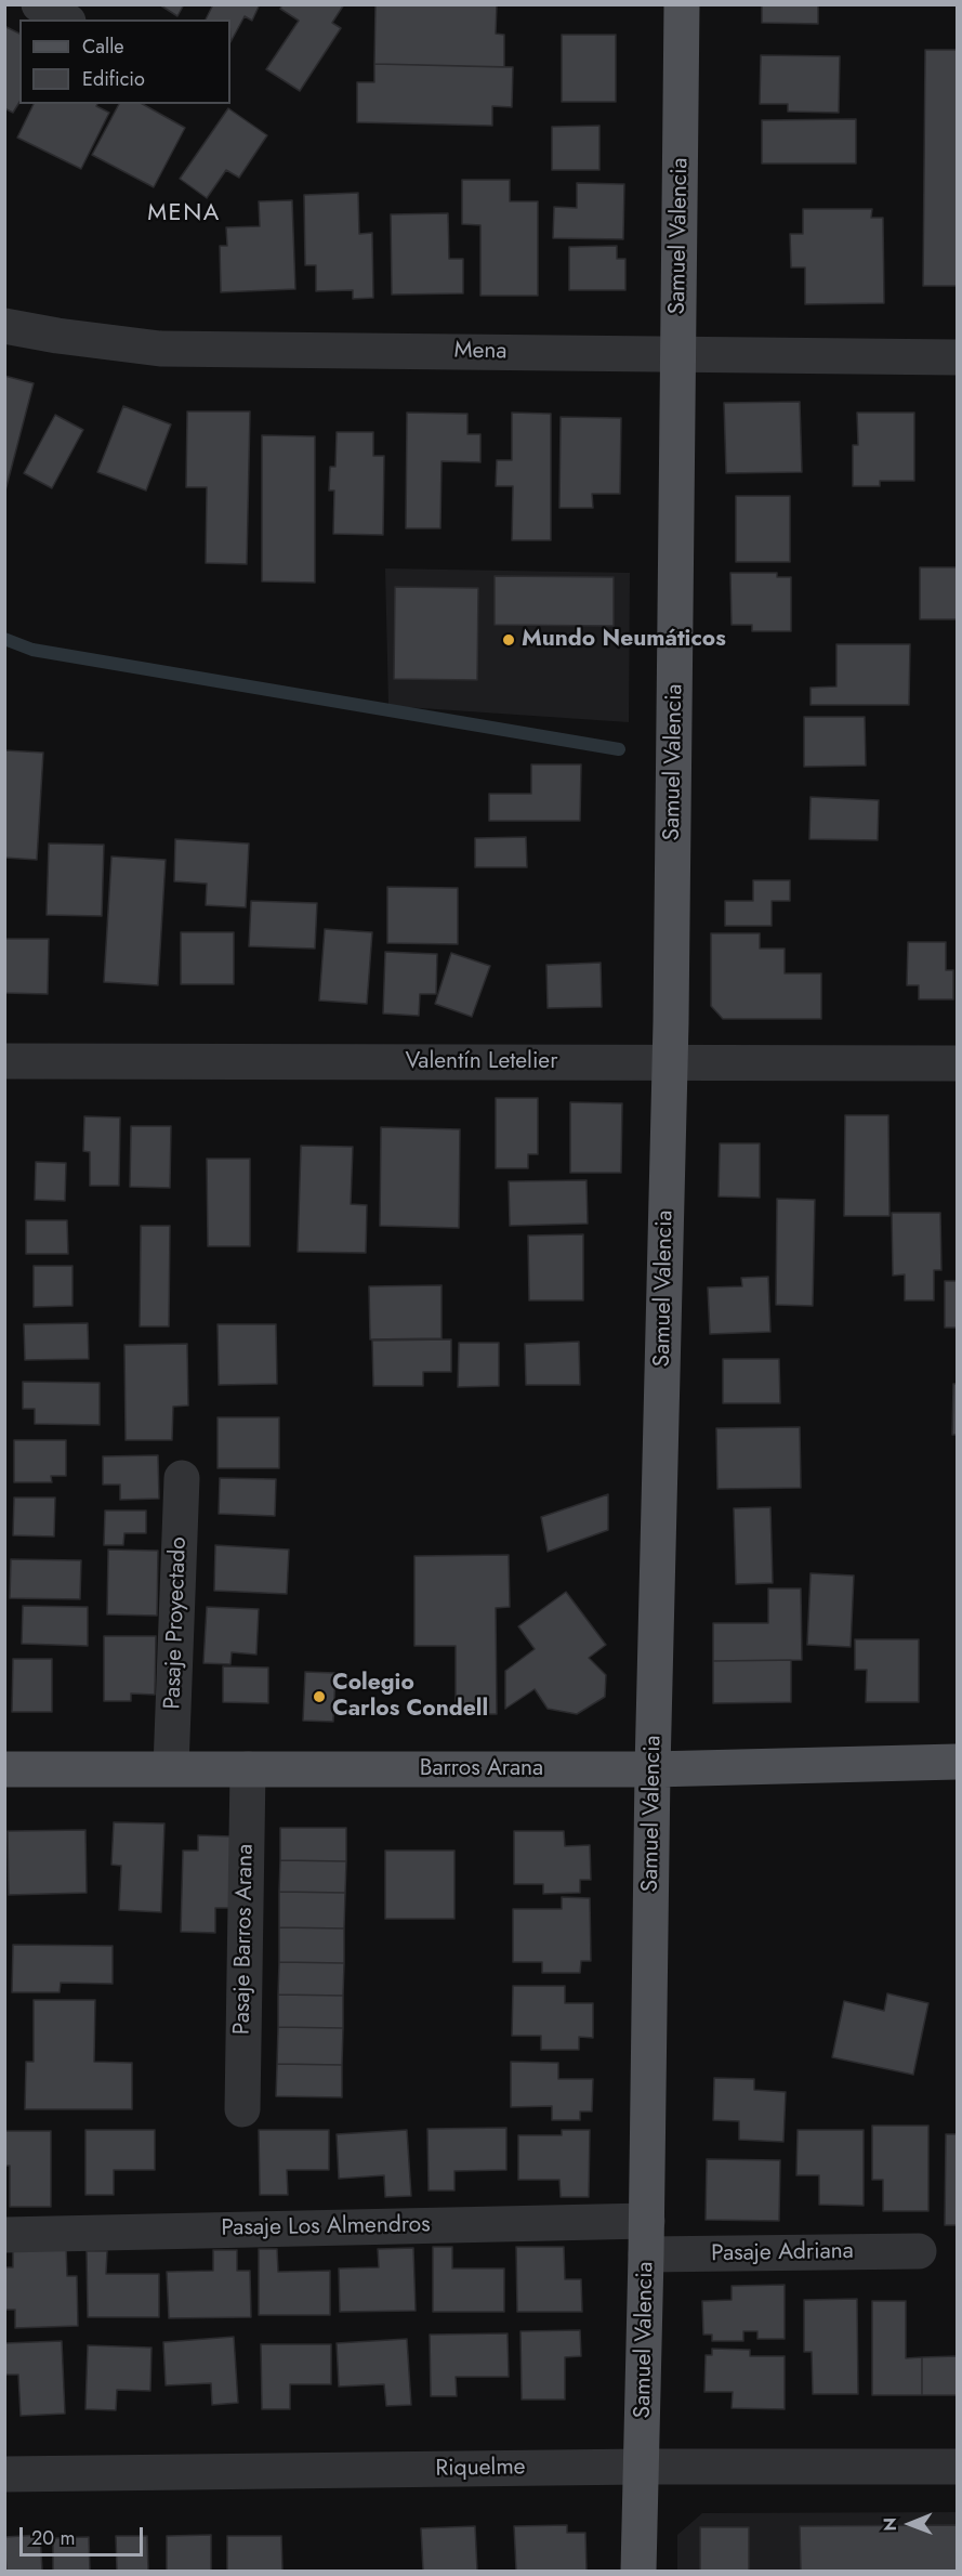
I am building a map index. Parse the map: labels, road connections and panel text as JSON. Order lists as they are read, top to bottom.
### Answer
{
  "streets": {
    "main road": ["Samuel Valencia", "Barros Arana"],
    "street": [
      "Mena",
      "Valentín Letelier",
      "Pasaje Proyectado",
      "Pasaje Barros Arana",
      "Pasaje Los Almendros",
      "Pasaje Adriana",
      "Riquelme"
    ]
  },
  "crossings": [
    ["Samuel Valencia", "Mena"],
    ["Samuel Valencia", "Valentín Letelier"],
    ["Samuel Valencia", "Barros Arana"],
    ["Samuel Valencia", "Pasaje Los Almendros"],
    ["Samuel Valencia", "Pasaje Adriana"],
    ["Samuel Valencia", "Riquelme"],
    ["Pasaje Proyectado", "Barros Arana"],
    ["Barros Arana", "Pasaje Barros Arana"],
    ["Pasaje Los Almendros", "Pasaje Adriana"]
  ],
  "districts": ["MENA"],
  "places": ["Mundo Neumáticos", "Colegio Carlos Condell"],
  "legend": ["Calle", "Edificio"],
  "scale_bar": "20 m",
  "north": "left"
}
